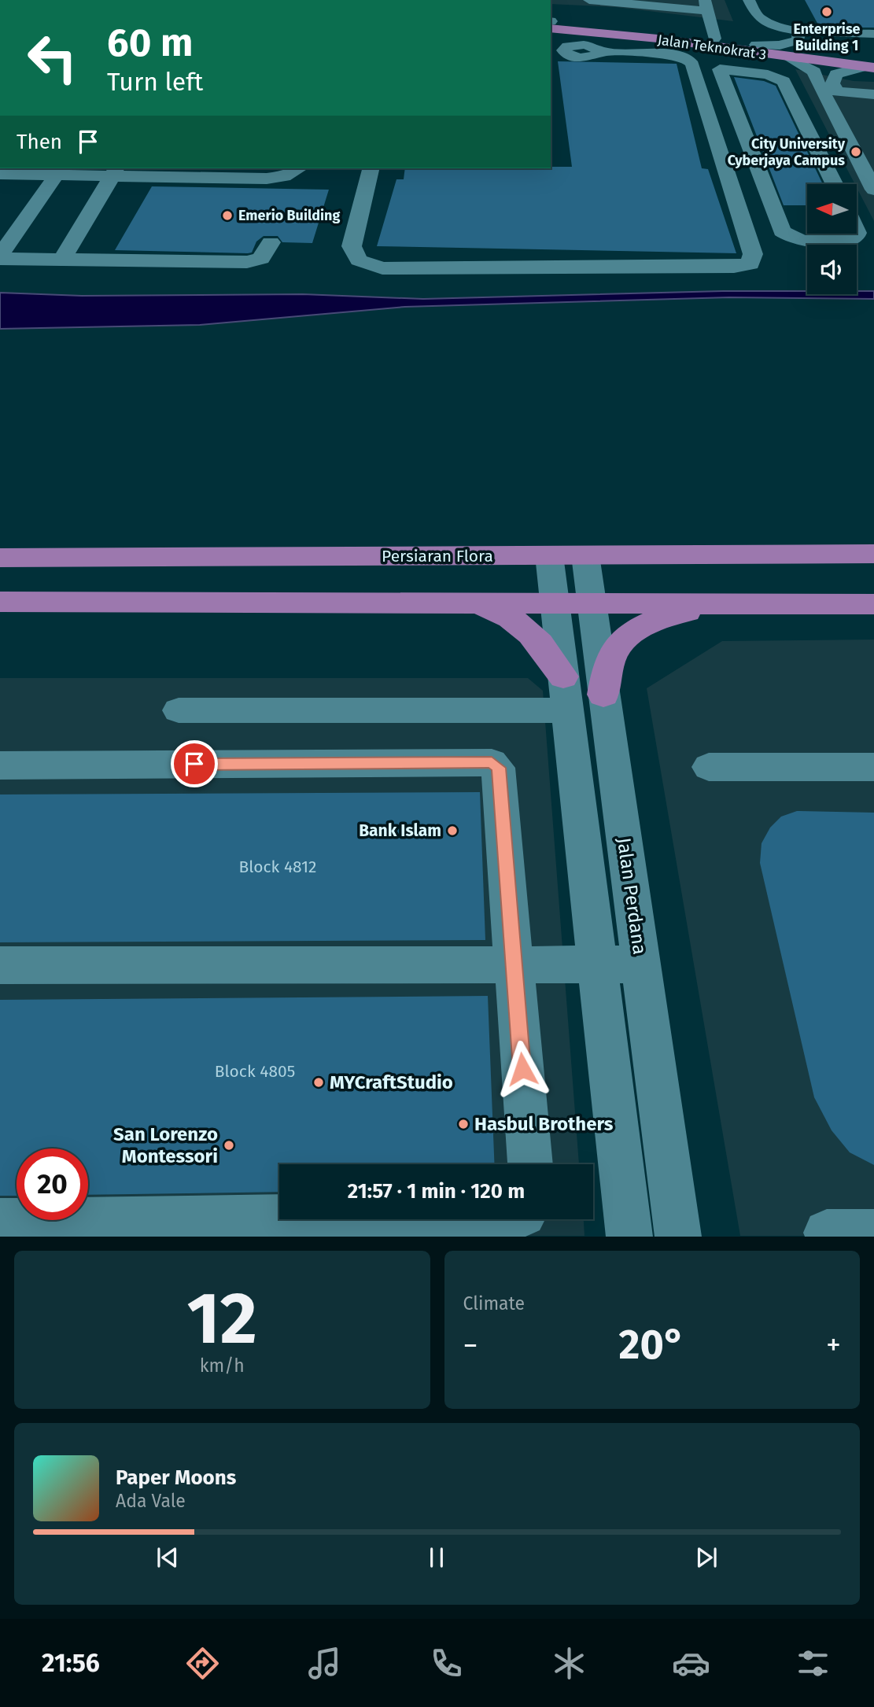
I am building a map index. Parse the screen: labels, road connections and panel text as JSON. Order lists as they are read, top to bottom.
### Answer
{
  "streets": {
    "main road": ["Jalan Teknokrat 3", "Persiaran Flora"],
    "street": ["Jalan Perdana"]
  },
  "crossings": [
    ["Persiaran Flora", "Jalan Perdana"]
  ],
  "places": [
    "Enterprise Building 1",
    "City University Cyberjaya Campus",
    "Emerio Building",
    "Bank Islam",
    "MYCraftStudio",
    "Hasbul Brothers",
    "San Lorenzo Montessori"
  ],
  "house_numbers": ["Block 4812", "Block 4805"],
  "north": "left",
  "page": {
    "turn": ["60 m", "Turn left"],
    "then": "Then",
    "limit": "20",
    "trip": "21:57 · 1 min · 120 m",
    "tile": [
      ["12", "km/h"],
      "Climate"
    ],
    "heat": ["−", "20°", "+"],
    "song": ["Paper Moons", "Ada Vale"],
    "tabs": "21:56"
  }
}
